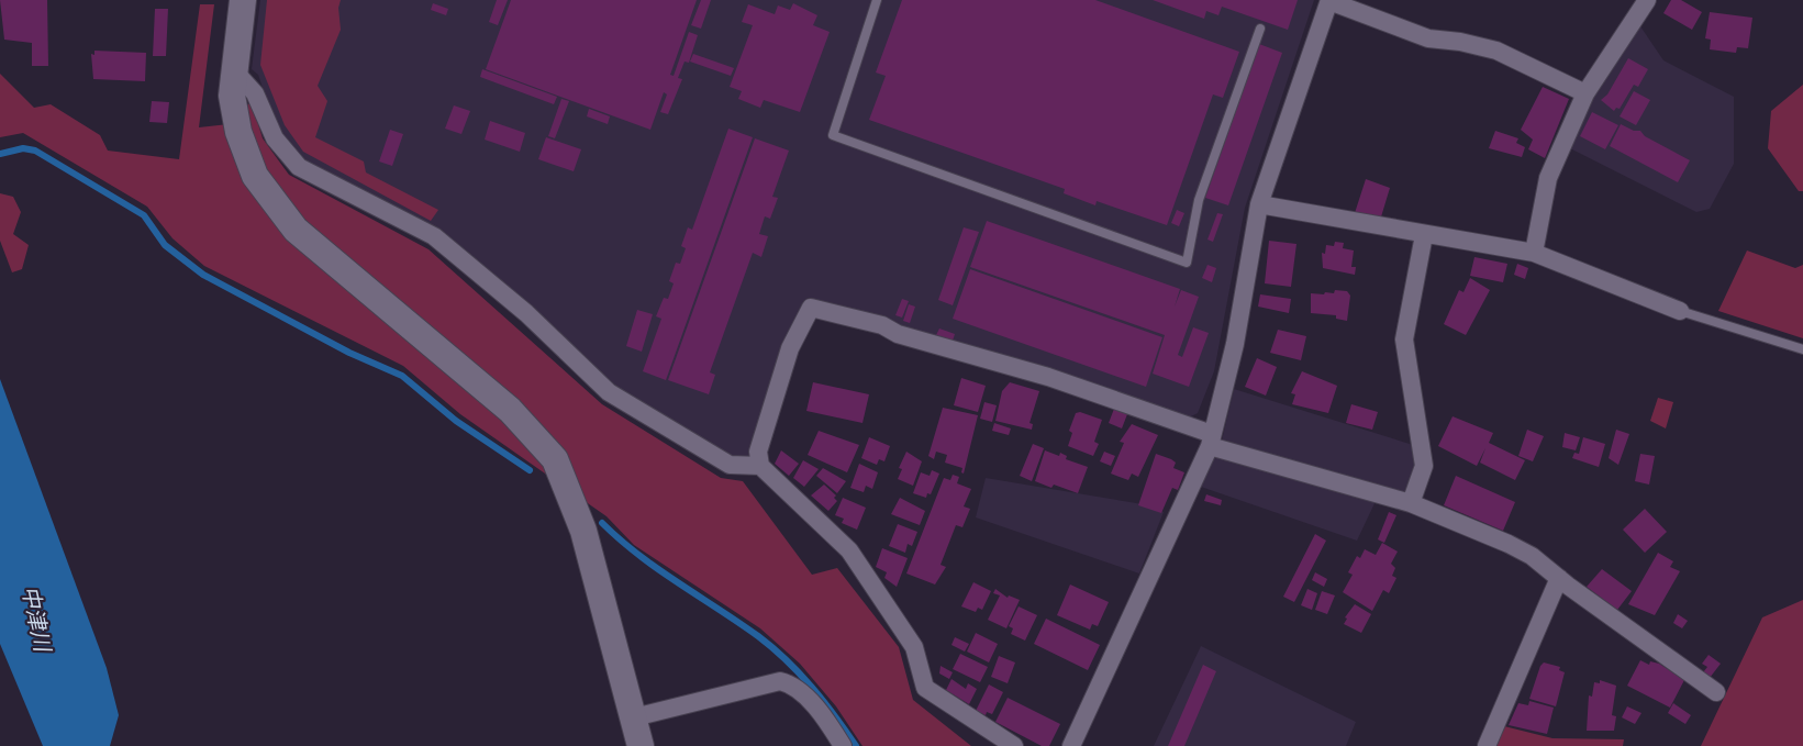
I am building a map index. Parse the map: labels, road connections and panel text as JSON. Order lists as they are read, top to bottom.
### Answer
{
  "water": ["中津川"]
}
